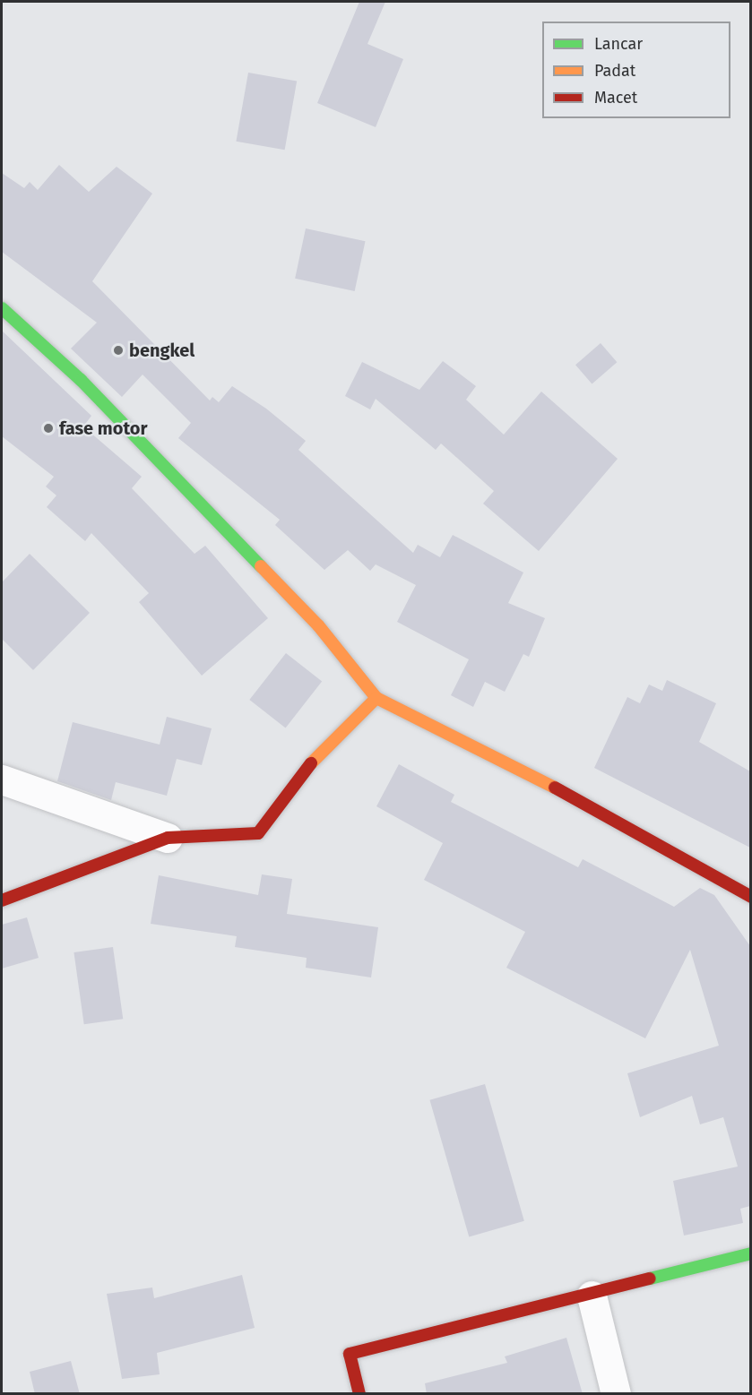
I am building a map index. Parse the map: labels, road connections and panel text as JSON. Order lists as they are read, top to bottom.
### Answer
{
  "places": ["bengkel", "fase motor"],
  "legend": ["Lancar", "Padat", "Macet"]
}
